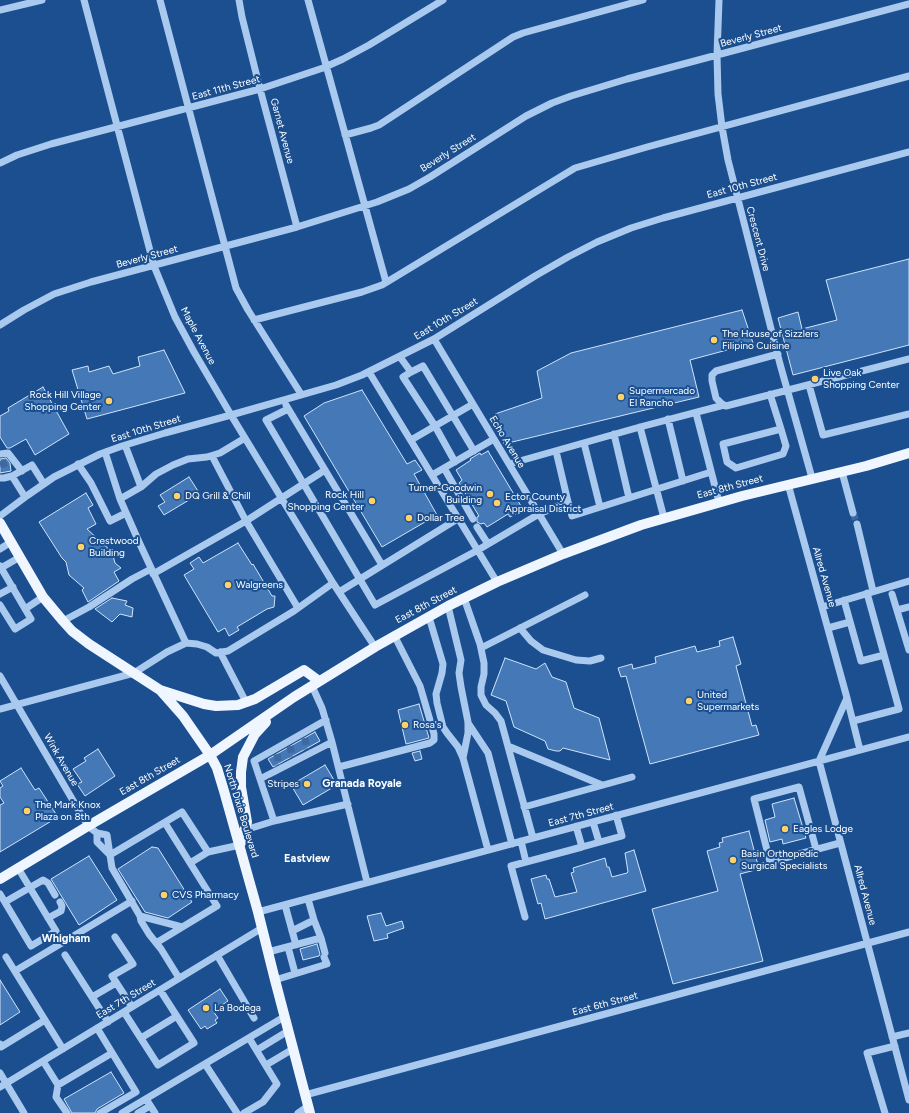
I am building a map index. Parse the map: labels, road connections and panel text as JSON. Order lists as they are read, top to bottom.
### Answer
{
  "streets": {
    "main road": ["East 8th Street", "North Dixie Boulevard"],
    "street": [
      "Beverly Street",
      "East 11th Street",
      "Garnet Avenue",
      "East 10th Street",
      "Crescent Drive",
      "Maple Avenue",
      "Echo Avenue",
      "Allred Avenue",
      "Wink Avenue",
      "East 7th Street",
      "East 6th Street"
    ]
  },
  "crossings": [
    ["Beverly Street", "Garnet Avenue"],
    ["Beverly Street", "Crescent Drive"],
    ["Beverly Street", "Maple Avenue"],
    ["East 11th Street", "Garnet Avenue"],
    ["East 11th Street", "Maple Avenue"],
    ["East 10th Street", "Crescent Drive"],
    ["East 10th Street", "Maple Avenue"],
    ["East 10th Street", "Echo Avenue"],
    ["Crescent Drive", "East 8th Street"],
    ["Maple Avenue", "East 8th Street"],
    ["Echo Avenue", "East 8th Street"],
    ["East 8th Street", "Allred Avenue"],
    ["East 8th Street", "Wink Avenue"],
    ["East 8th Street", "North Dixie Boulevard"],
    ["Allred Avenue", "East 7th Street"],
    ["Allred Avenue", "East 6th Street"],
    ["North Dixie Boulevard", "East 7th Street"],
    ["North Dixie Boulevard", "East 6th Street"]
  ],
  "districts": ["Granada Royale", "Eastview", "Whigham"],
  "places": [
    "The House of Sizzlers Filipino Cuisine",
    "Live Oak Shopping Center",
    "Supermercado El Rancho",
    "Rock Hill Village Shopping Center",
    "Turner-Goodwin Building",
    "DQ Grill & Chill",
    "Rock Hill Shopping Center",
    "Ector County Appraisal District",
    "Dollar Tree",
    "Crestwood Building",
    "Walgreens",
    "United Supermarkets",
    "Rosa's",
    "Stripes",
    "The Mark Knox Plaza on 8th",
    "Eagles Lodge",
    "Basin Orthopedic Surgical Specialists",
    "CVS Pharmacy",
    "La Bodega"
  ]
}
